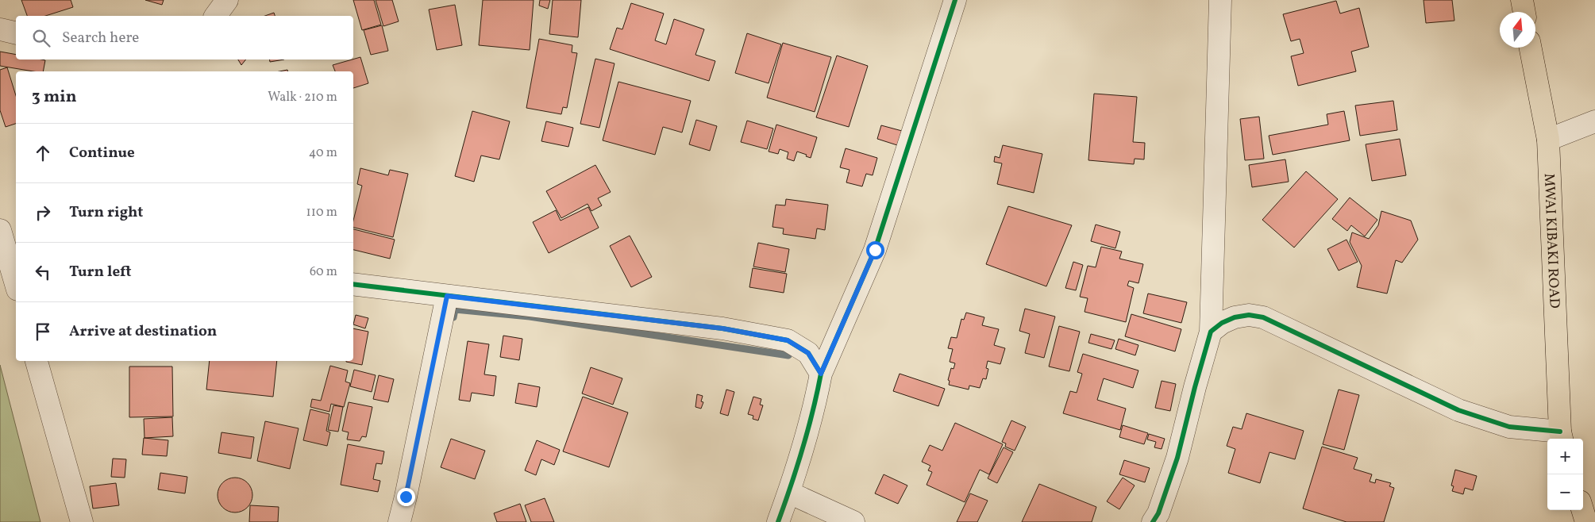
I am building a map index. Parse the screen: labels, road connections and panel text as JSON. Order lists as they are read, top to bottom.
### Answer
{
  "streets": {
    "main road": ["MWAI KIBAKI ROAD"]
  },
  "north": "top",
  "page": {
    "search": "Search here",
    "heading": ["3 min", "Walk · 210 m"],
    "list": [
      ["Continue", "40 m"],
      ["Turn right", "110 m"],
      ["Turn left", "60 m"],
      "Arrive at destination"
    ],
    "map_buttons": ["+", "−"]
  }
}
